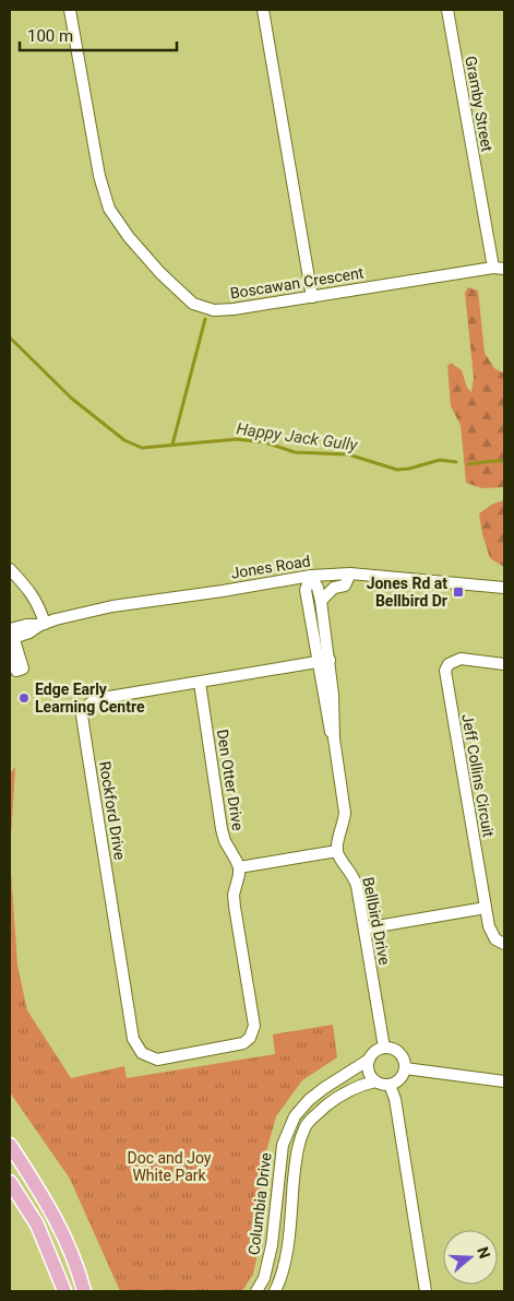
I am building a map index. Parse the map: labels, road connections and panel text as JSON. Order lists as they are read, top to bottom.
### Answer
{
  "streets": {
    "street": [
      "Gramby Street",
      "Boscawan Crescent",
      "Jones Road",
      "Jeff Collins Circuit",
      "Den Otter Drive",
      "Rockford Drive",
      "Bellbird Drive",
      "Columbia Drive"
    ]
  },
  "crossings": [
    ["Gramby Street", "Boscawan Crescent"],
    ["Den Otter Drive", "Rockford Drive"],
    ["Bellbird Drive", "Columbia Drive"]
  ],
  "water": ["Happy Jack Gully"],
  "parks": ["Doc and Joy White Park"],
  "places": {
    "transit": ["Jones Rd at Bellbird Dr"],
    "other": ["Edge Early Learning Centre"]
  },
  "scale_bar": "100 m",
  "north": "right"
}
